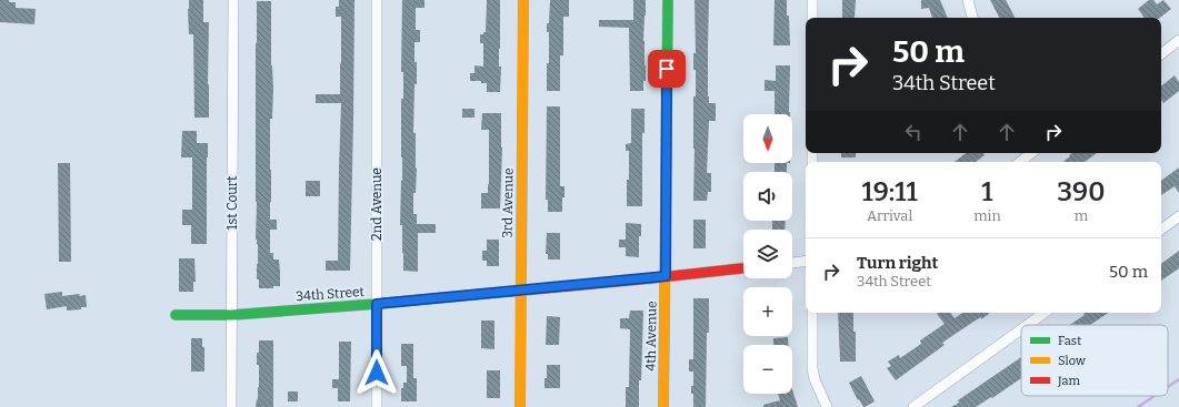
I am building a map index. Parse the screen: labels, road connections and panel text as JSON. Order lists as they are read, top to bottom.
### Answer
{
  "streets": {
    "street": [
      "1st Court",
      "3rd Avenue",
      "2nd Avenue",
      "34th Street",
      "4th Avenue"
    ]
  },
  "crossings": [
    ["1st Court", "34th Street"],
    ["3rd Avenue", "34th Street"],
    ["2nd Avenue", "34th Street"],
    ["34th Street", "4th Avenue"]
  ],
  "legend": ["Fast", "Slow", "Jam"],
  "north": "bottom",
  "page": {
    "turn": ["50 m", "34th Street"],
    "map_buttons": ["+", "−"],
    "eta": [
      "19:11",
      "Arrival",
      "1",
      "min",
      "390",
      "m"
    ],
    "list": [
      {
        "name": "Turn right",
        "note": "34th Street",
        "value": "50 m"
      }
    ]
  }
}
